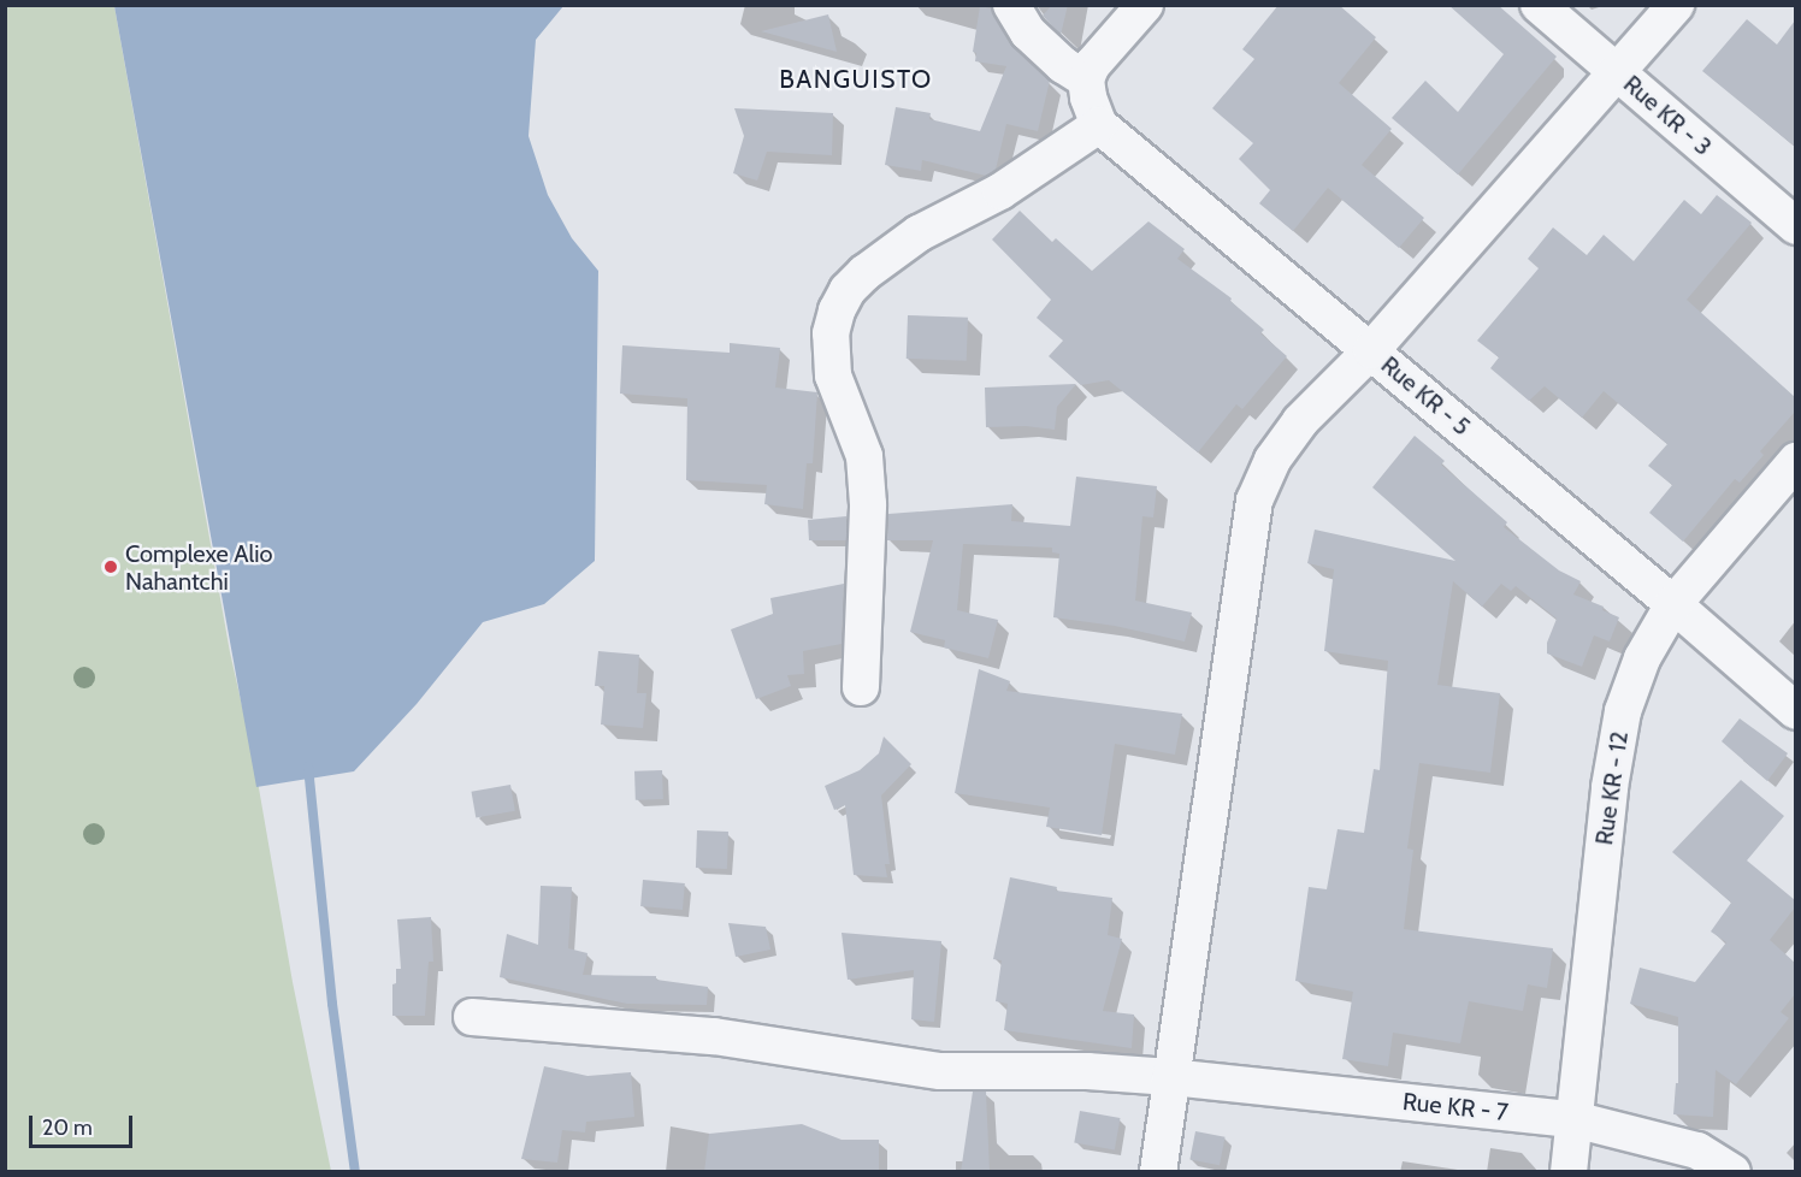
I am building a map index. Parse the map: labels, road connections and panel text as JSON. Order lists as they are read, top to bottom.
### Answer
{
  "streets": {
    "street": [
      "Rue KR - 3",
      "Rue KR - 5",
      "Rue KR - 12",
      "Rue KR - 7"
    ]
  },
  "crossings": [
    ["Rue KR - 5", "Rue KR - 12"],
    ["Rue KR - 12", "Rue KR - 7"]
  ],
  "districts": ["BANGUISTO"],
  "places": ["Complexe Alio Nahantchi"],
  "scale_bar": "20 m"
}
